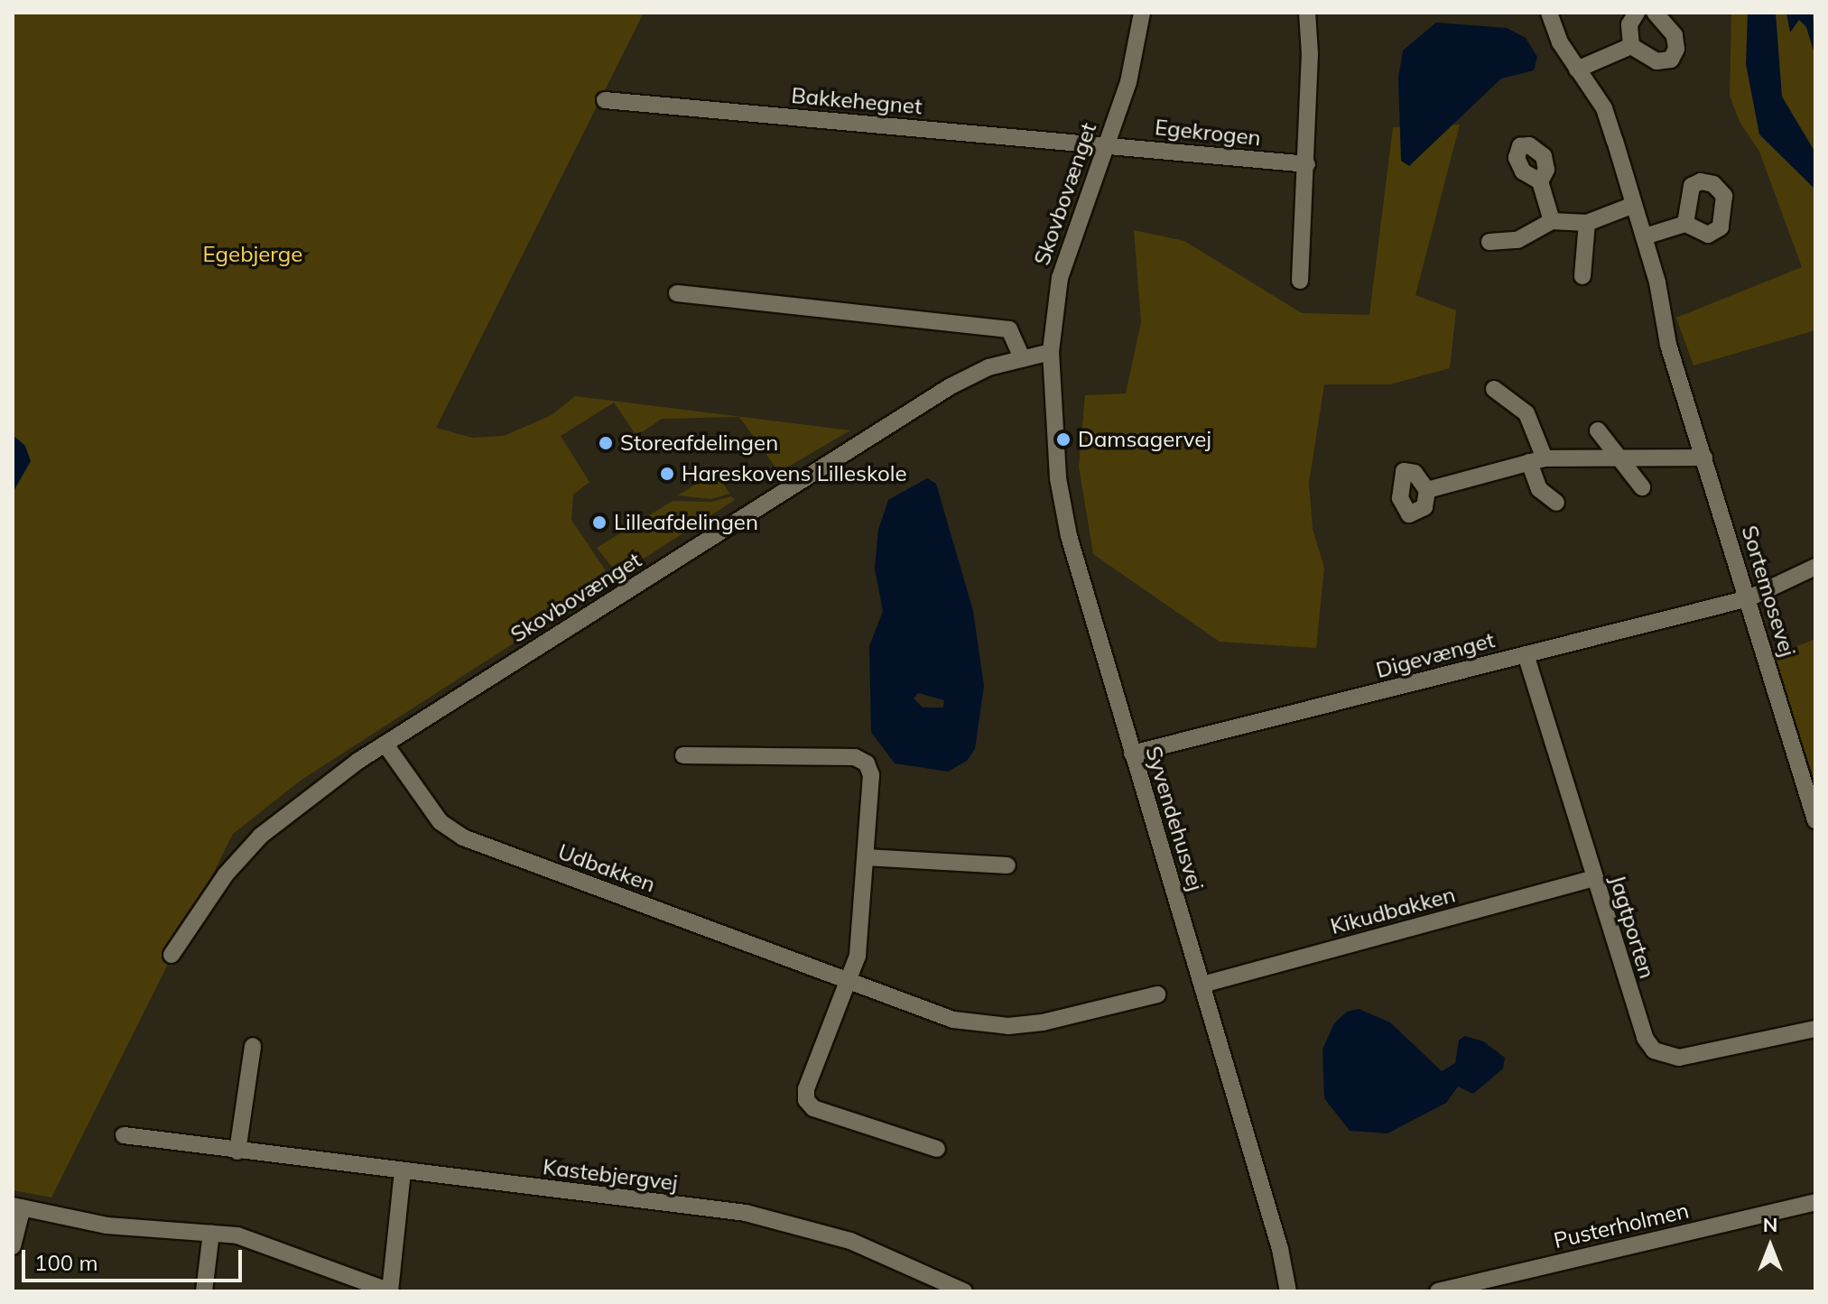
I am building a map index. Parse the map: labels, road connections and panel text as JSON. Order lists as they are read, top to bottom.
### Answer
{
  "streets": {
    "street": [
      "Bakkehegnet",
      "Egekrogen",
      "Skovbovænget",
      "Sortemosevej",
      "Digevænget",
      "Syvendehusvej",
      "Udbakken",
      "Kikudbakken",
      "Jagtporten",
      "Kastebjergvej",
      "Pusterholmen"
    ]
  },
  "crossings": [
    ["Bakkehegnet", "Egekrogen"],
    ["Bakkehegnet", "Skovbovænget"],
    ["Egekrogen", "Skovbovænget"],
    ["Skovbovænget", "Syvendehusvej"],
    ["Skovbovænget", "Udbakken"],
    ["Sortemosevej", "Digevænget"],
    ["Digevænget", "Syvendehusvej"],
    ["Digevænget", "Jagtporten"],
    ["Syvendehusvej", "Kikudbakken"],
    ["Kikudbakken", "Jagtporten"]
  ],
  "parks": ["Egebjerge"],
  "places": [
    "Damsagervej",
    "Storeafdelingen",
    "Hareskovens Lilleskole",
    "Lilleafdelingen"
  ],
  "scale_bar": "100 m",
  "north": "top"
}
